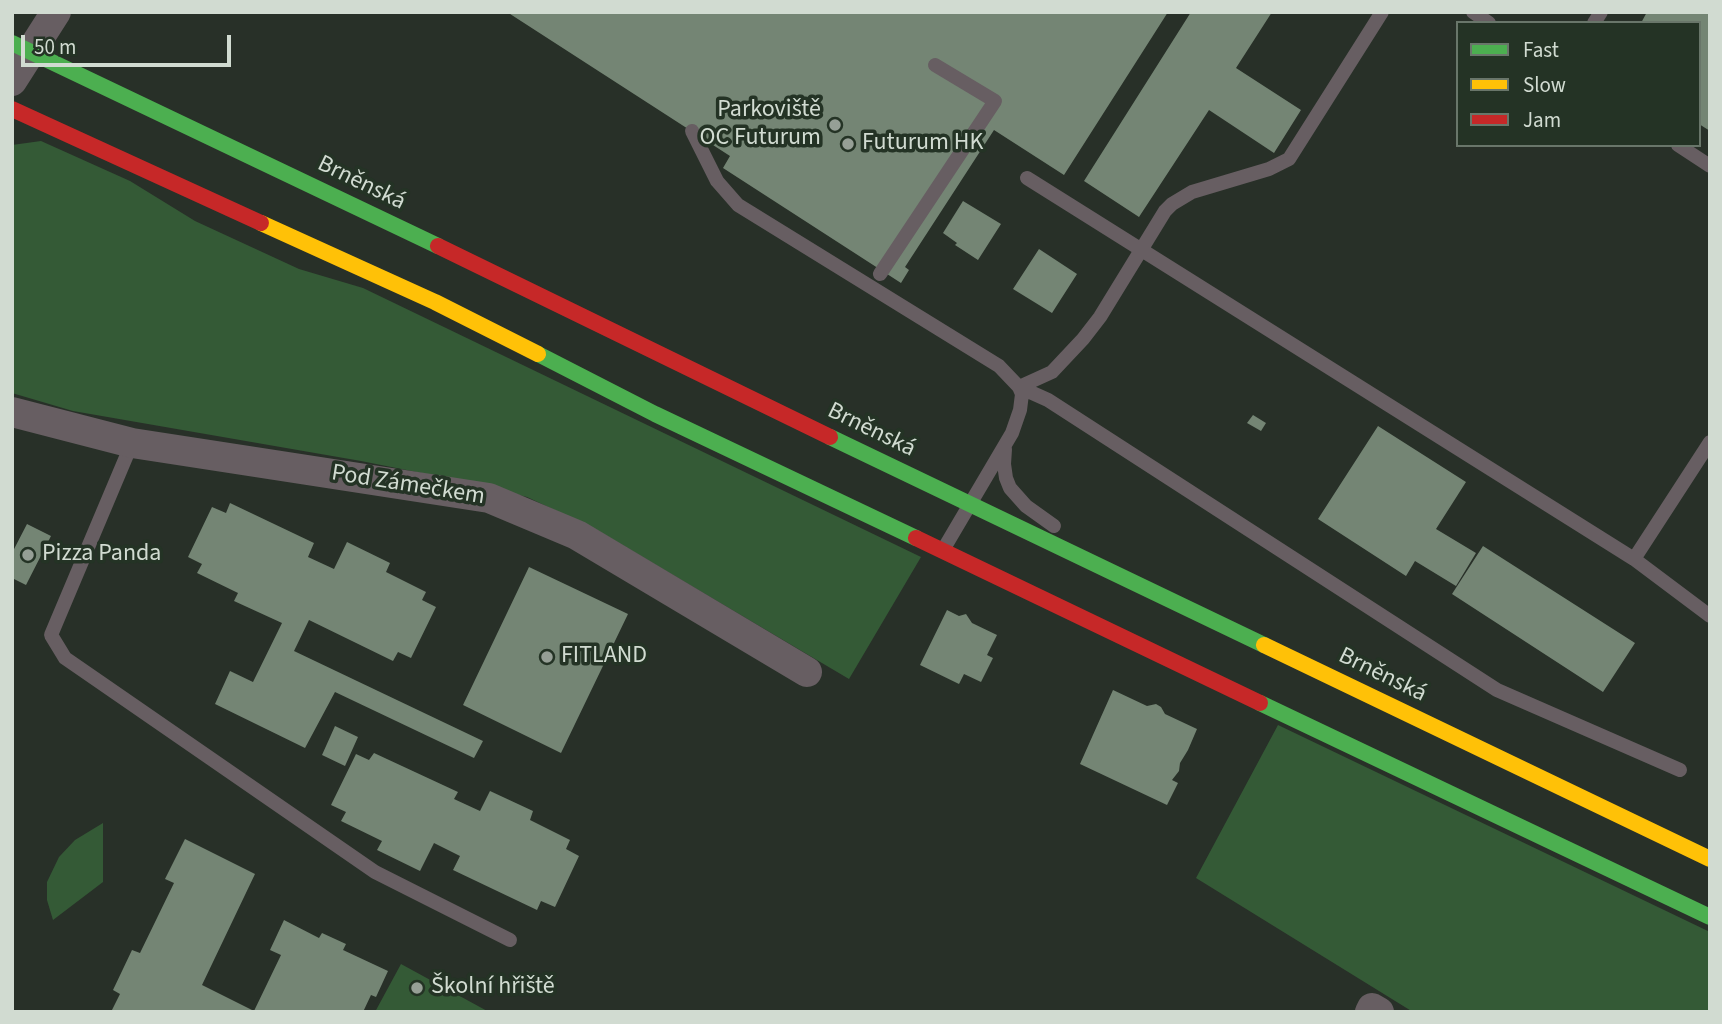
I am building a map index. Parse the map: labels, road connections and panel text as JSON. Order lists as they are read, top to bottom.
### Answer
{
  "streets": {
    "main road": ["Brněnská"],
    "street": ["Pod Zámečkem"]
  },
  "places": [
    "Parkoviště OC Futurum",
    "Futurum HK",
    "Pizza Panda",
    "FITLAND",
    "Školní hřiště"
  ],
  "legend": ["Fast", "Slow", "Jam"],
  "scale_bar": "50 m"
}
